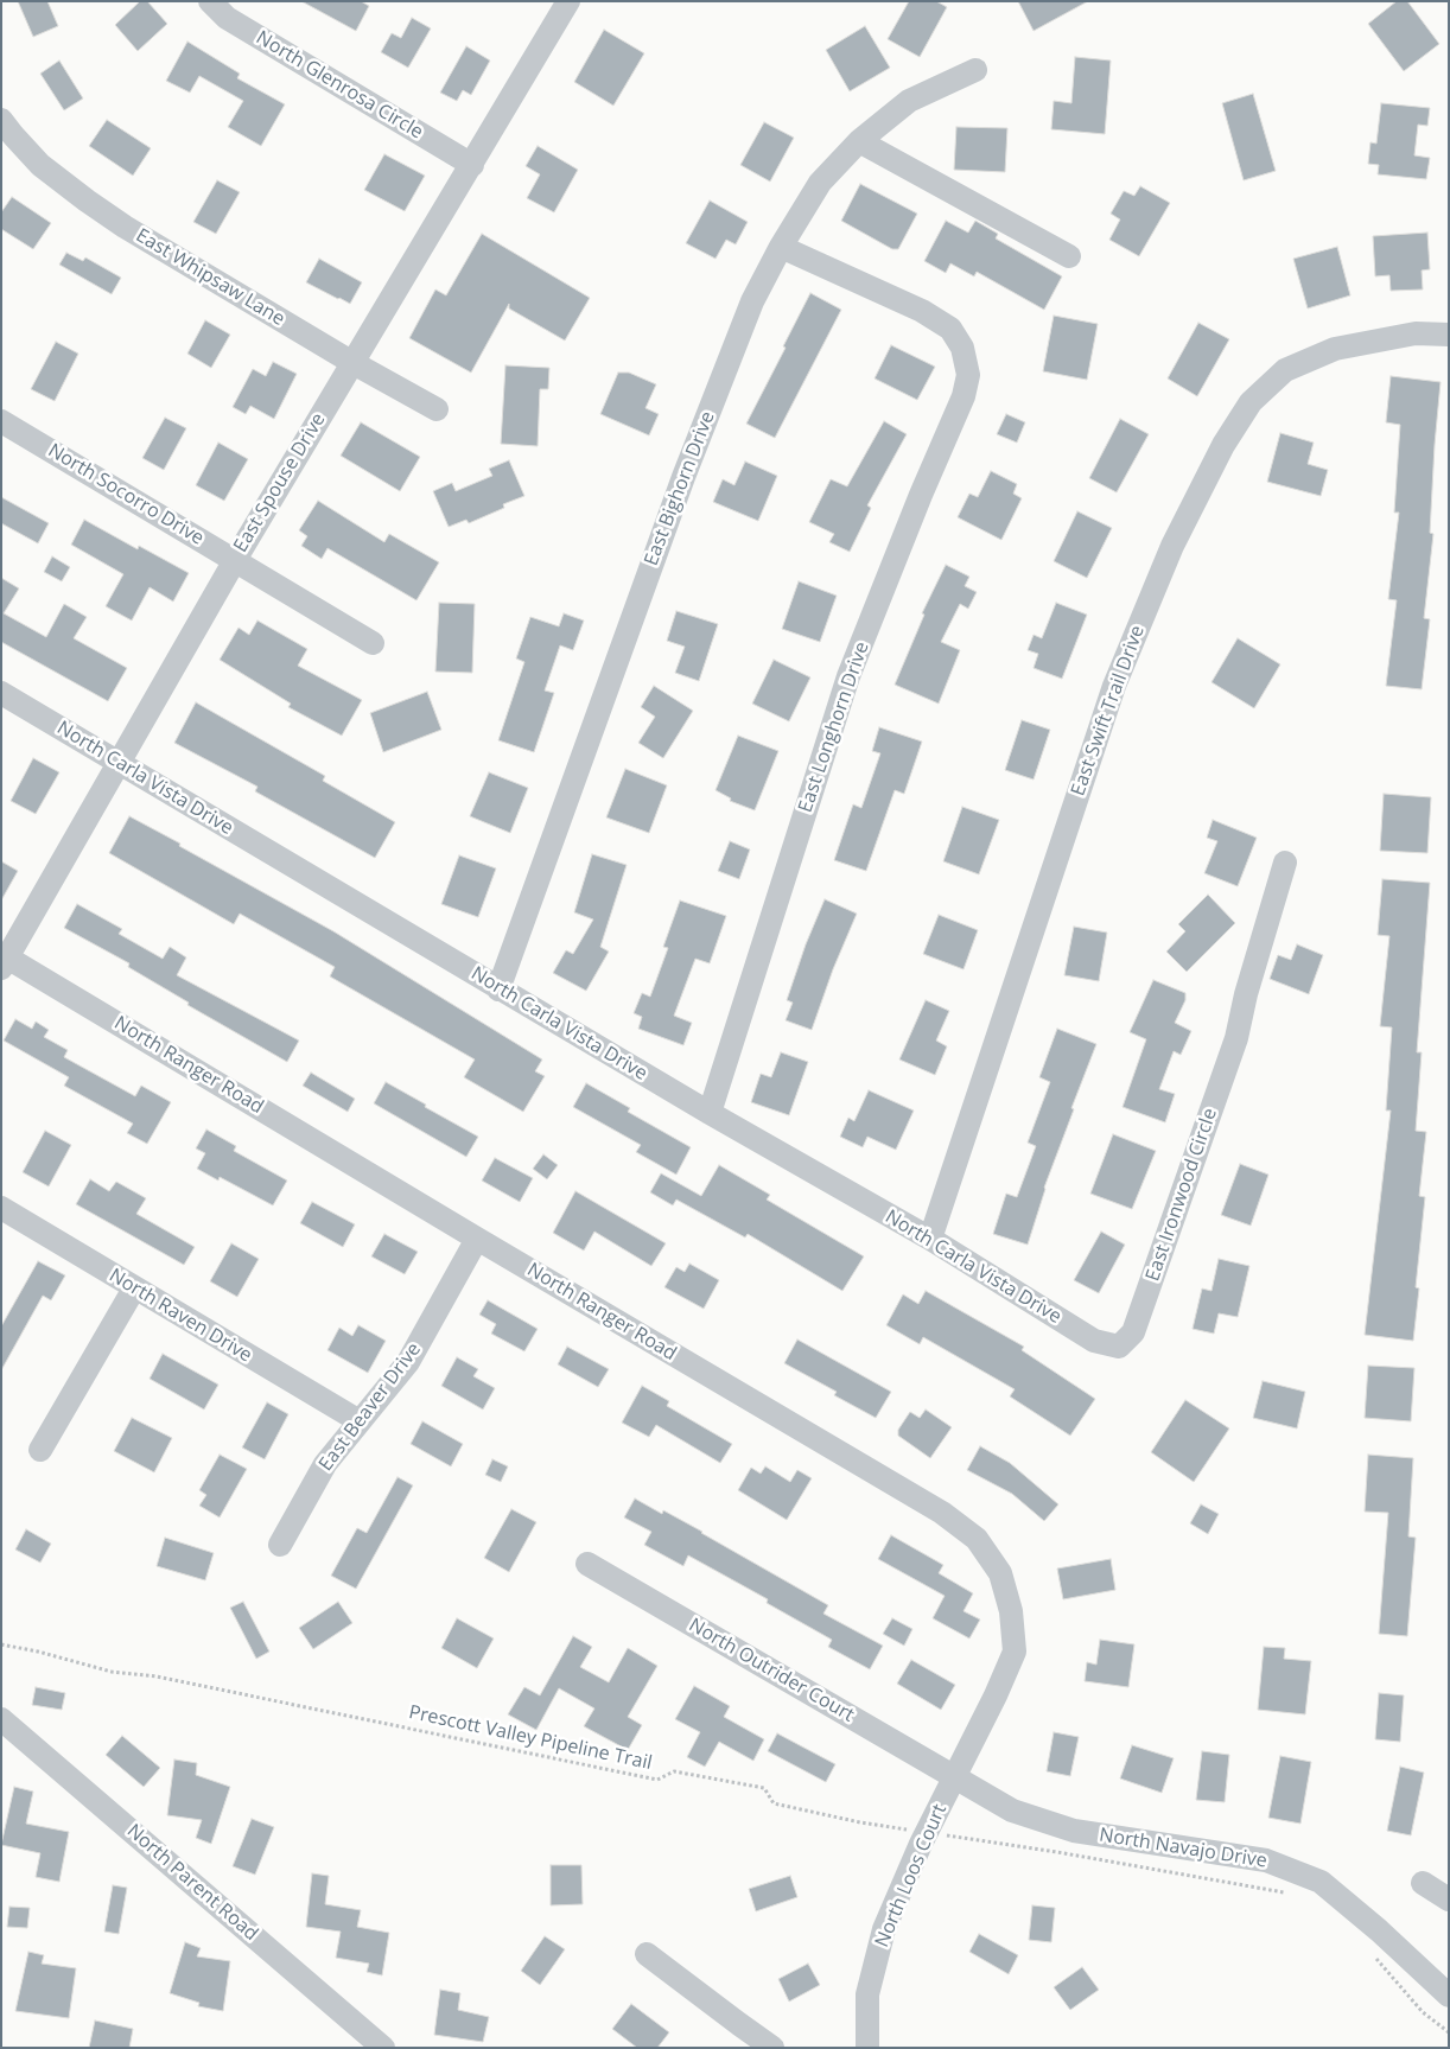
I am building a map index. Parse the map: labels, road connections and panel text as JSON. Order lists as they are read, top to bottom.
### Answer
{
  "streets": {
    "street": [
      "North Glenrosa Circle",
      "East Whipsaw Lane",
      "East Spouse Drive",
      "East Bighorn Drive",
      "North Socorro Drive",
      "East Swift Trail Drive",
      "East Longhorn Drive",
      "North Carla Vista Drive",
      "North Ranger Road",
      "East Ironwood Circle",
      "North Raven Drive",
      "East Beaver Drive",
      "North Outrider Court",
      "North Navajo Drive",
      "North Loos Court",
      "North Parent Road"
    ],
    "path": ["Prescott Valley Pipeline Trail"]
  },
  "crossings": [
    ["North Glenrosa Circle", "East Spouse Drive"],
    ["East Whipsaw Lane", "East Spouse Drive"],
    ["East Spouse Drive", "North Socorro Drive"],
    ["East Spouse Drive", "North Carla Vista Drive"],
    ["East Spouse Drive", "North Ranger Road"],
    ["East Bighorn Drive", "East Longhorn Drive"],
    ["East Bighorn Drive", "North Carla Vista Drive"],
    ["East Swift Trail Drive", "North Carla Vista Drive"],
    ["East Longhorn Drive", "North Carla Vista Drive"],
    ["North Carla Vista Drive", "East Ironwood Circle"],
    ["North Ranger Road", "East Beaver Drive"],
    ["North Ranger Road", "North Outrider Court"],
    ["North Ranger Road", "North Navajo Drive"],
    ["North Ranger Road", "North Loos Court"],
    ["North Raven Drive", "East Beaver Drive"],
    ["North Outrider Court", "North Navajo Drive"],
    ["North Outrider Court", "North Loos Court"],
    ["Prescott Valley Pipeline Trail", "North Loos Court"],
    ["North Navajo Drive", "North Loos Court"]
  ]
}
